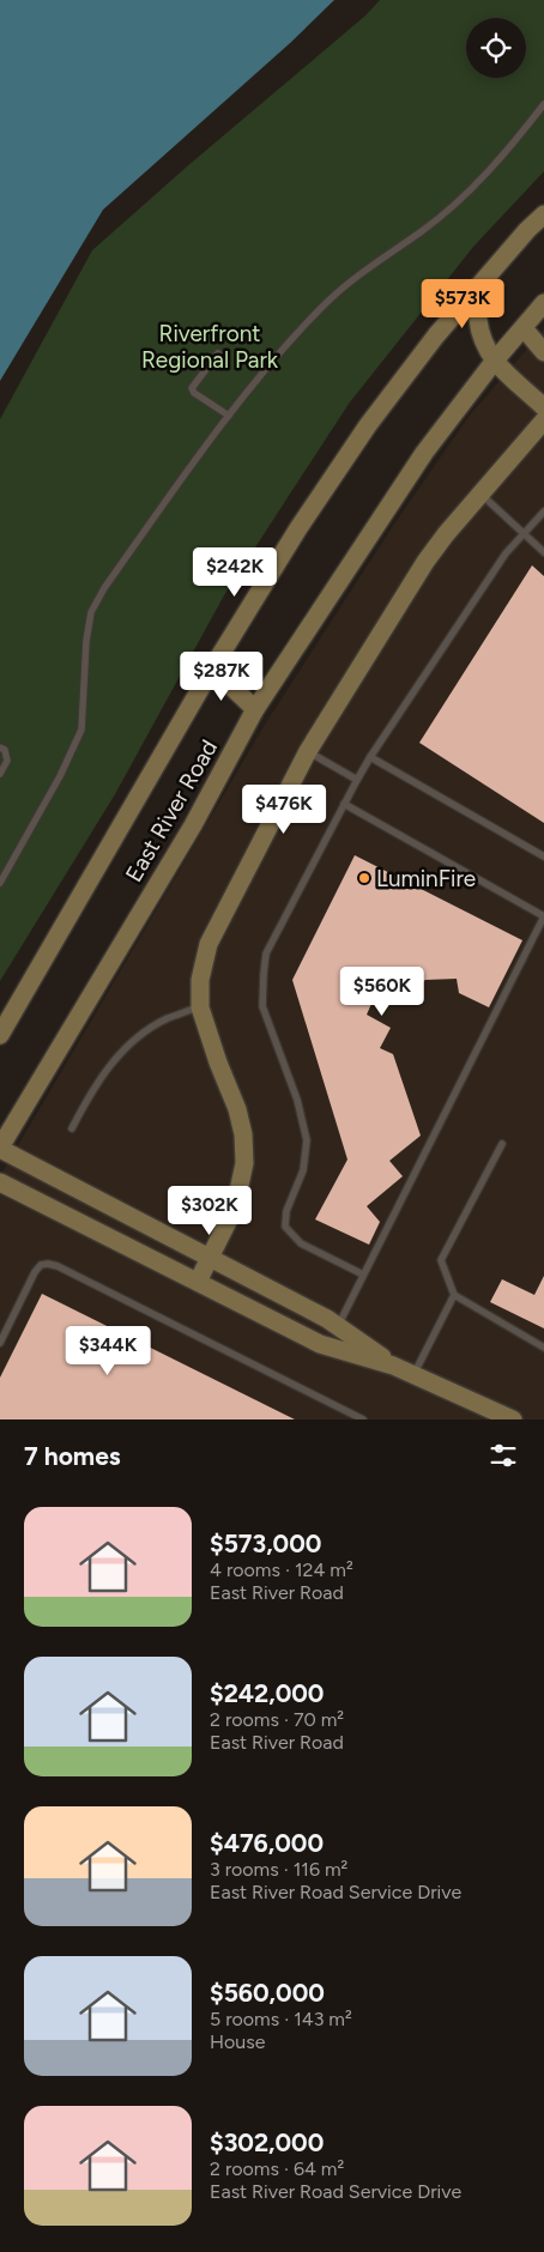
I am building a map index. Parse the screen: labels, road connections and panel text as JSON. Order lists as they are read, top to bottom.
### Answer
{
  "streets": {
    "street": ["East River Road"]
  },
  "parks": ["Riverfront Regional Park"],
  "places": ["LuminFire"],
  "page": {
    "price": [
      "$573K",
      "$242K",
      "$287K",
      "$476K",
      "$560K",
      "$302K",
      "$344K"
    ],
    "heading": "7 homes",
    "list": [
      {
        "name": "$573,000",
        "note": "4 rooms · 124 m² · East River Road"
      },
      {
        "name": "$242,000",
        "note": "2 rooms · 70 m² · East River Road"
      },
      {
        "name": "$476,000",
        "note": "3 rooms · 116 m² · East River Road Service Drive"
      },
      {
        "name": "$560,000",
        "note": "5 rooms · 143 m² · House"
      },
      {
        "name": "$302,000",
        "note": "2 rooms · 64 m² · East River Road Service Drive"
      }
    ]
  }
}
